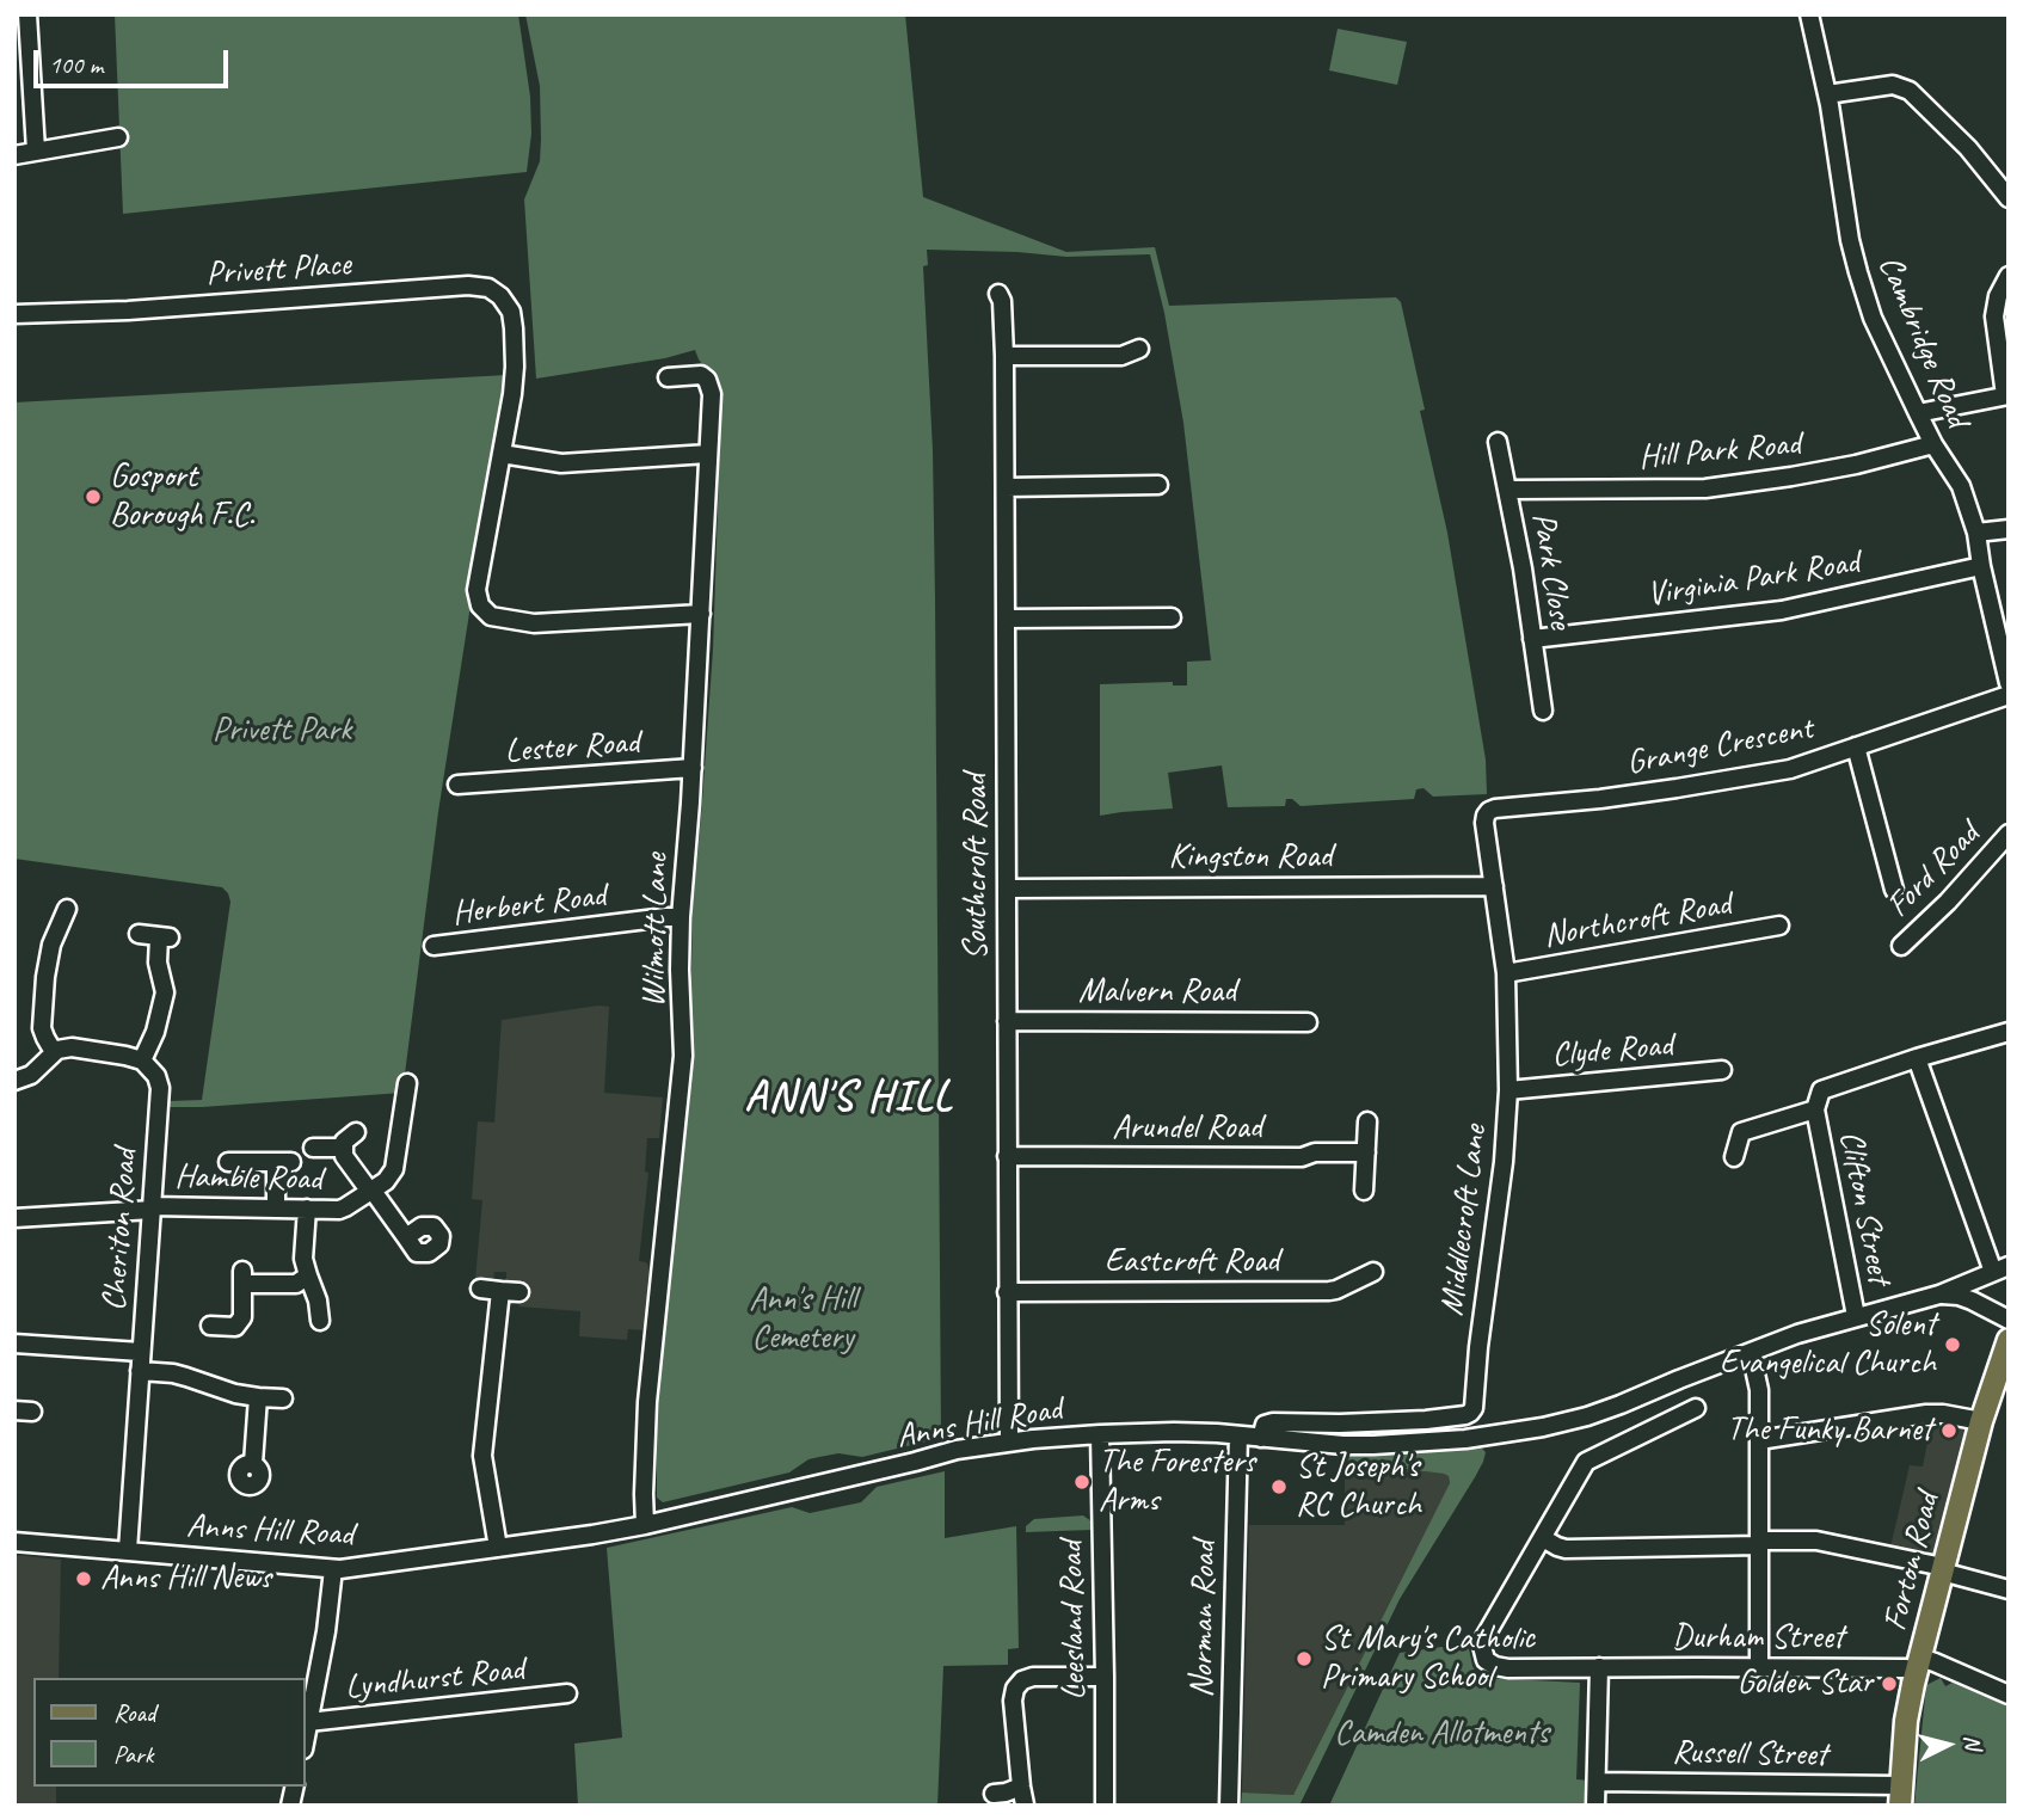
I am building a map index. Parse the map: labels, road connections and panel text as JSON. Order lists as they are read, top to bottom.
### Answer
{
  "streets": {
    "main road": ["Forton Road"],
    "street": [
      "Privett Place",
      "Cambridge Road",
      "Hill Park Road",
      "Park Close",
      "Virginia Park Road",
      "Grange Crescent",
      "Lester Road",
      "Kingston Road",
      "Southcroft Road",
      "Ford Road",
      "Herbert Road",
      "Northcroft Road",
      "Wilmott Lane",
      "Malvern Road",
      "Clyde Road",
      "Arundel Road",
      "Hamble Road",
      "Clifton Street",
      "Middlecroft Lane",
      "Cheriton Road",
      "Eastcroft Road",
      "Anns Hill Road",
      "Norman Road",
      "Leesland Road",
      "Durham Street",
      "Lyndhurst Road",
      "Russell Street"
    ]
  },
  "crossings": [
    ["Privett Place", "Wilmott Lane"],
    ["Cambridge Road", "Hill Park Road"],
    ["Cambridge Road", "Virginia Park Road"],
    ["Hill Park Road", "Park Close"],
    ["Park Close", "Virginia Park Road"],
    ["Grange Crescent", "Middlecroft Lane"],
    ["Lester Road", "Wilmott Lane"],
    ["Kingston Road", "Southcroft Road"],
    ["Kingston Road", "Middlecroft Lane"],
    ["Southcroft Road", "Malvern Road"],
    ["Southcroft Road", "Arundel Road"],
    ["Southcroft Road", "Eastcroft Road"],
    ["Southcroft Road", "Anns Hill Road"],
    ["Herbert Road", "Wilmott Lane"],
    ["Northcroft Road", "Middlecroft Lane"],
    ["Wilmott Lane", "Anns Hill Road"],
    ["Clyde Road", "Middlecroft Lane"],
    ["Hamble Road", "Cheriton Road"],
    ["Clifton Street", "Anns Hill Road"],
    ["Middlecroft Lane", "Anns Hill Road"],
    ["Cheriton Road", "Anns Hill Road"],
    ["Anns Hill Road", "Norman Road"],
    ["Anns Hill Road", "Leesland Road"],
    ["Forton Road", "Durham Street"],
    ["Forton Road", "Russell Street"]
  ],
  "districts": ["ANN'S HILL"],
  "parks": ["Privett Park", "Ann's Hill Cemetery", "Camden Allotments"],
  "places": [
    "Gosport Borough F.C.",
    "Solent Evangelical Church",
    "The Funky Barnet",
    "The Foresters Arms",
    "St Joseph's RC Church",
    "Anns Hill News",
    "St Mary's Catholic Primary School",
    "Golden Star"
  ],
  "legend": ["Road", "Park"],
  "scale_bar": "100 m",
  "north": "right"
}
